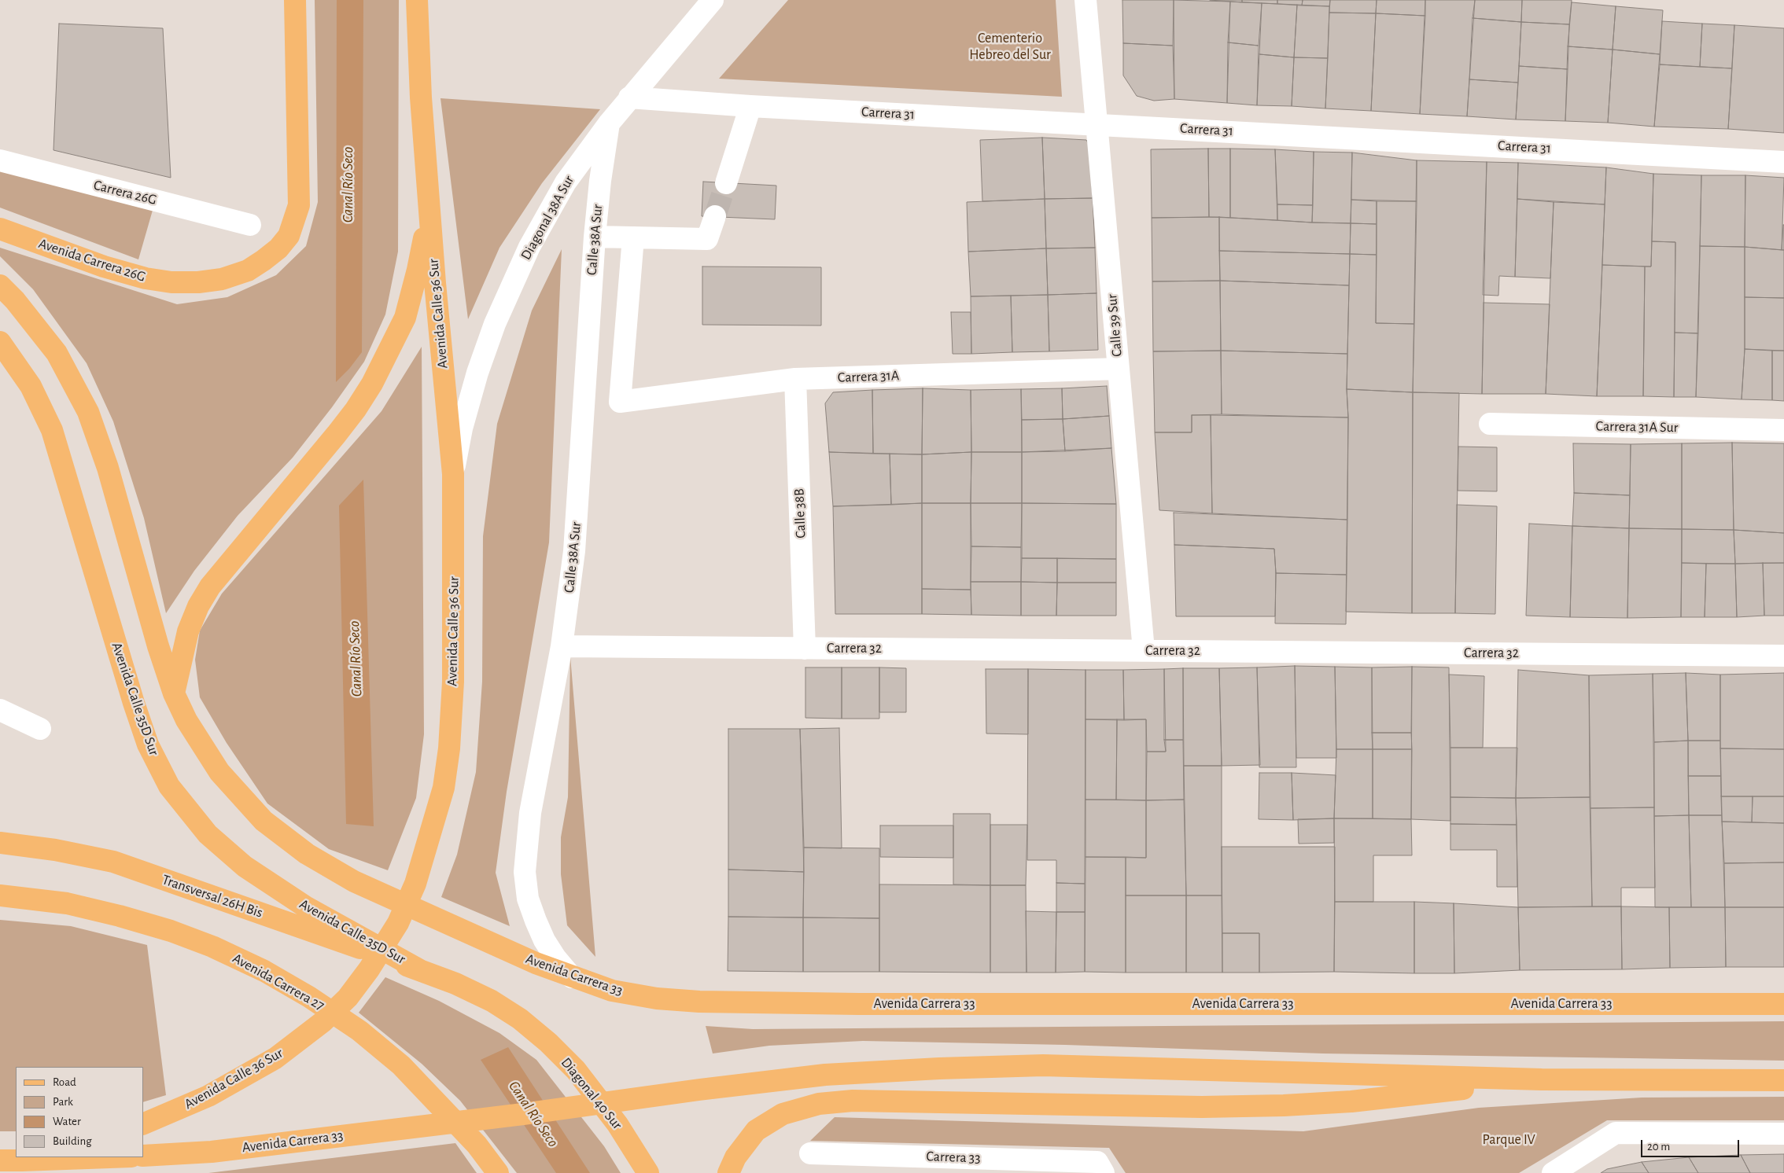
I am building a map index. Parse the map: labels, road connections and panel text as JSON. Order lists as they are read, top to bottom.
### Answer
{
  "streets": {
    "main road": [
      "Avenida Carrera 26G",
      "Avenida Calle 36 Sur",
      "Avenida Calle 35D Sur",
      "Transversal 26H Bis",
      "Avenida Carrera 33",
      "Avenida Carrera 27",
      "Diagonal 40 Sur"
    ],
    "street": [
      "Carrera 31",
      "Carrera 26G",
      "Diagonal 38A Sur",
      "Calle 38A Sur",
      "Calle 39 Sur",
      "Carrera 31A",
      "Carrera 31A Sur",
      "Calle 38B",
      "Carrera 32",
      "Carrera 33"
    ]
  },
  "crossings": [
    ["Carrera 31", "Diagonal 38A Sur"],
    ["Carrera 31", "Calle 39 Sur"],
    ["Diagonal 38A Sur", "Calle 38A Sur"],
    ["Diagonal 38A Sur", "Avenida Calle 36 Sur"],
    ["Calle 38A Sur", "Carrera 32"],
    ["Calle 38A Sur", "Avenida Carrera 33"],
    ["Calle 39 Sur", "Carrera 31A"],
    ["Calle 39 Sur", "Carrera 32"],
    ["Carrera 31A", "Calle 38B"],
    ["Calle 38B", "Carrera 32"],
    ["Avenida Calle 35D Sur", "Transversal 26H Bis"],
    ["Avenida Calle 35D Sur", "Diagonal 40 Sur"],
    ["Transversal 26H Bis", "Diagonal 40 Sur"]
  ],
  "water": ["Canal Río Seco"],
  "parks": ["Cementerio Hebreo del Sur", "Parque IV"],
  "legend": [
    "Road",
    "Park",
    "Water",
    "Building"
  ],
  "scale_bar": "20 m"
}
